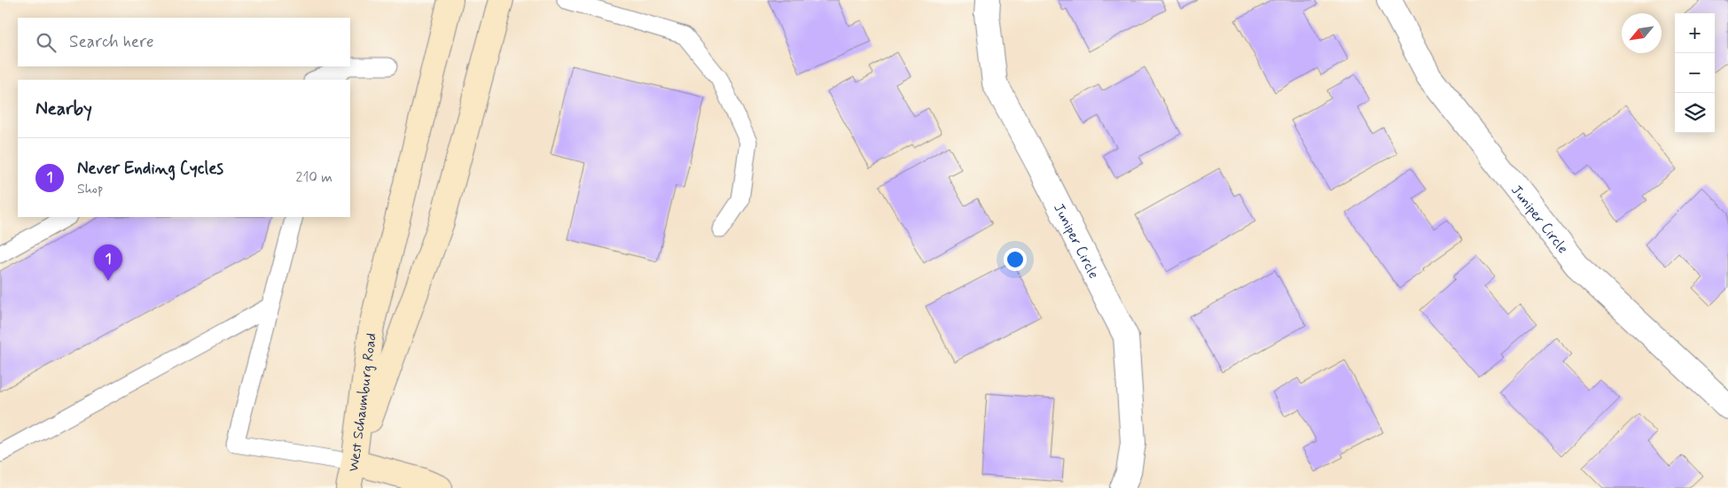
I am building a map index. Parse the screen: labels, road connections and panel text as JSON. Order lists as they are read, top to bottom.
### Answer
{
  "streets": {
    "main road": ["West Schaumburg Road"],
    "street": ["Juniper Circle"]
  },
  "north": "bottom left",
  "page": {
    "map_buttons": ["+", "−"],
    "search": "Search here",
    "heading": "Nearby",
    "list": [
      {
        "mark": "1",
        "name": "Never Ending Cycles",
        "note": "Shop",
        "value": "210 m"
      }
    ],
    "pins": "1"
  }
}
